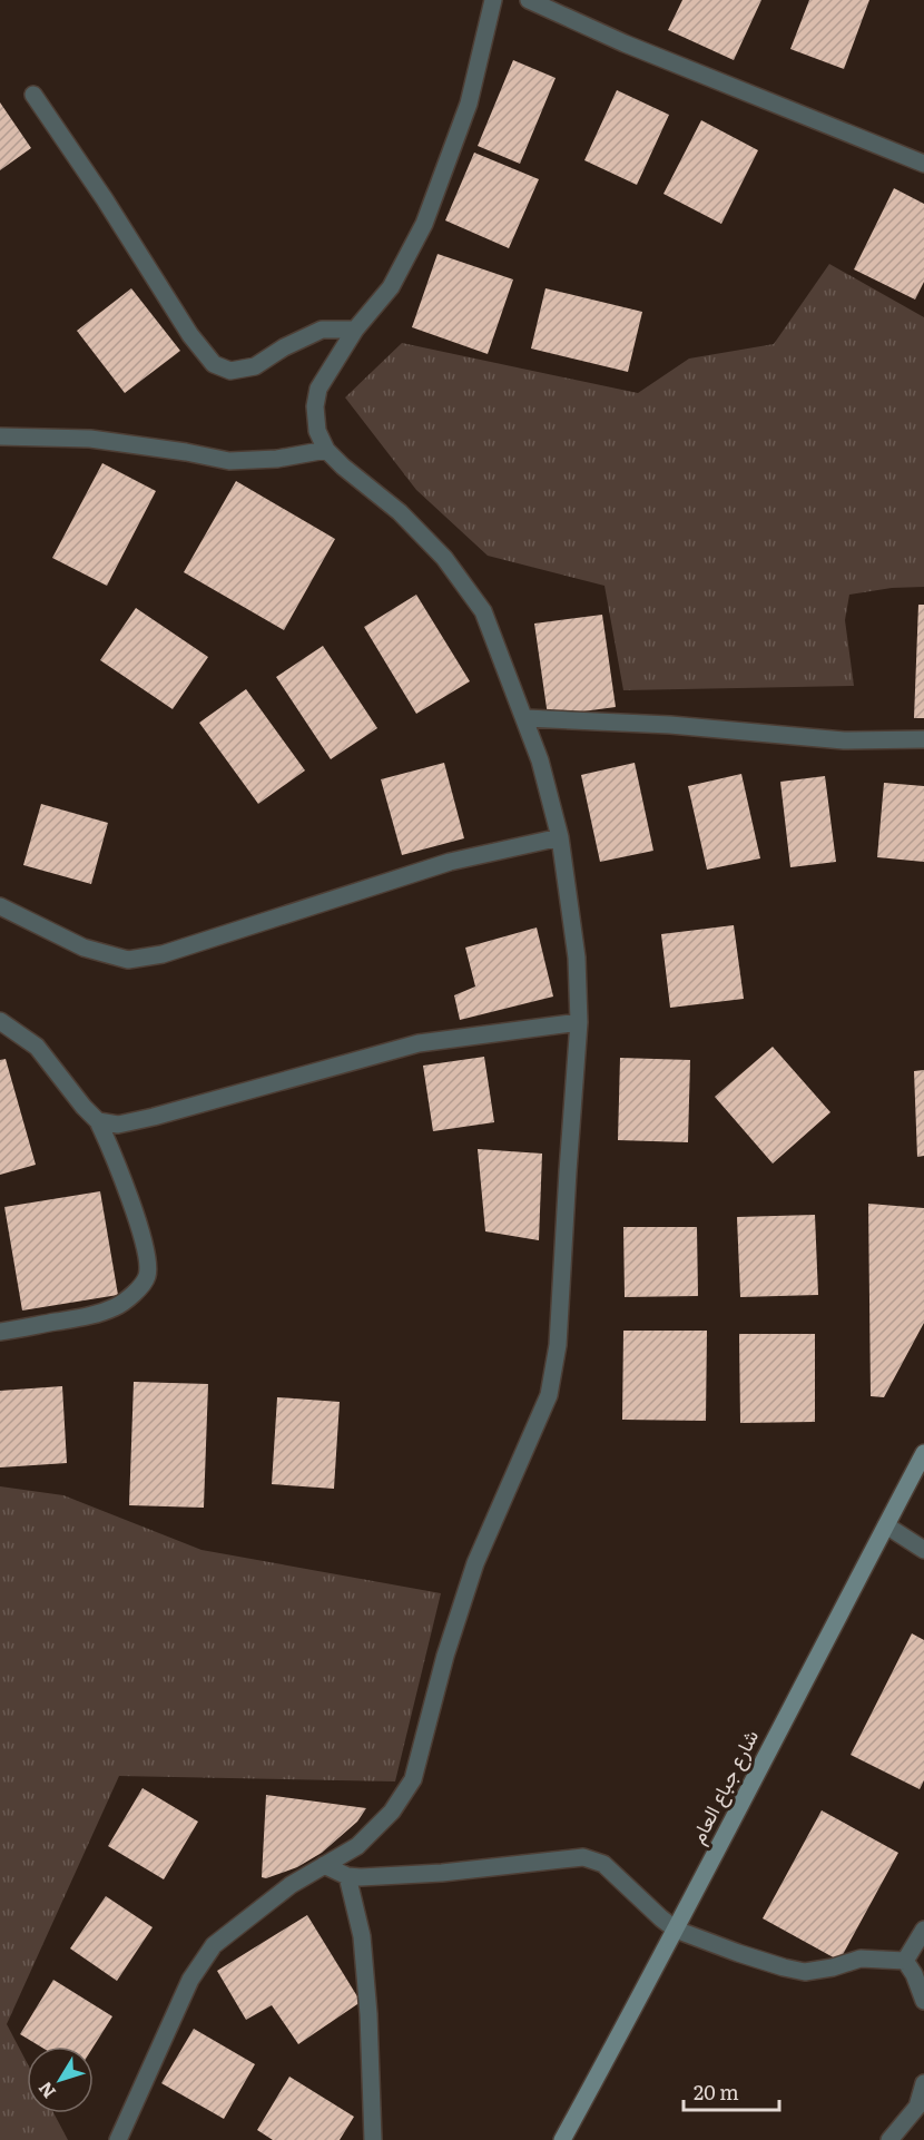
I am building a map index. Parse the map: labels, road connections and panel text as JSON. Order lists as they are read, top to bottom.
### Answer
{
  "streets": {
    "main road": ["شارع جباع العام"]
  },
  "scale_bar": "20 m",
  "north": "bottom left"
}
